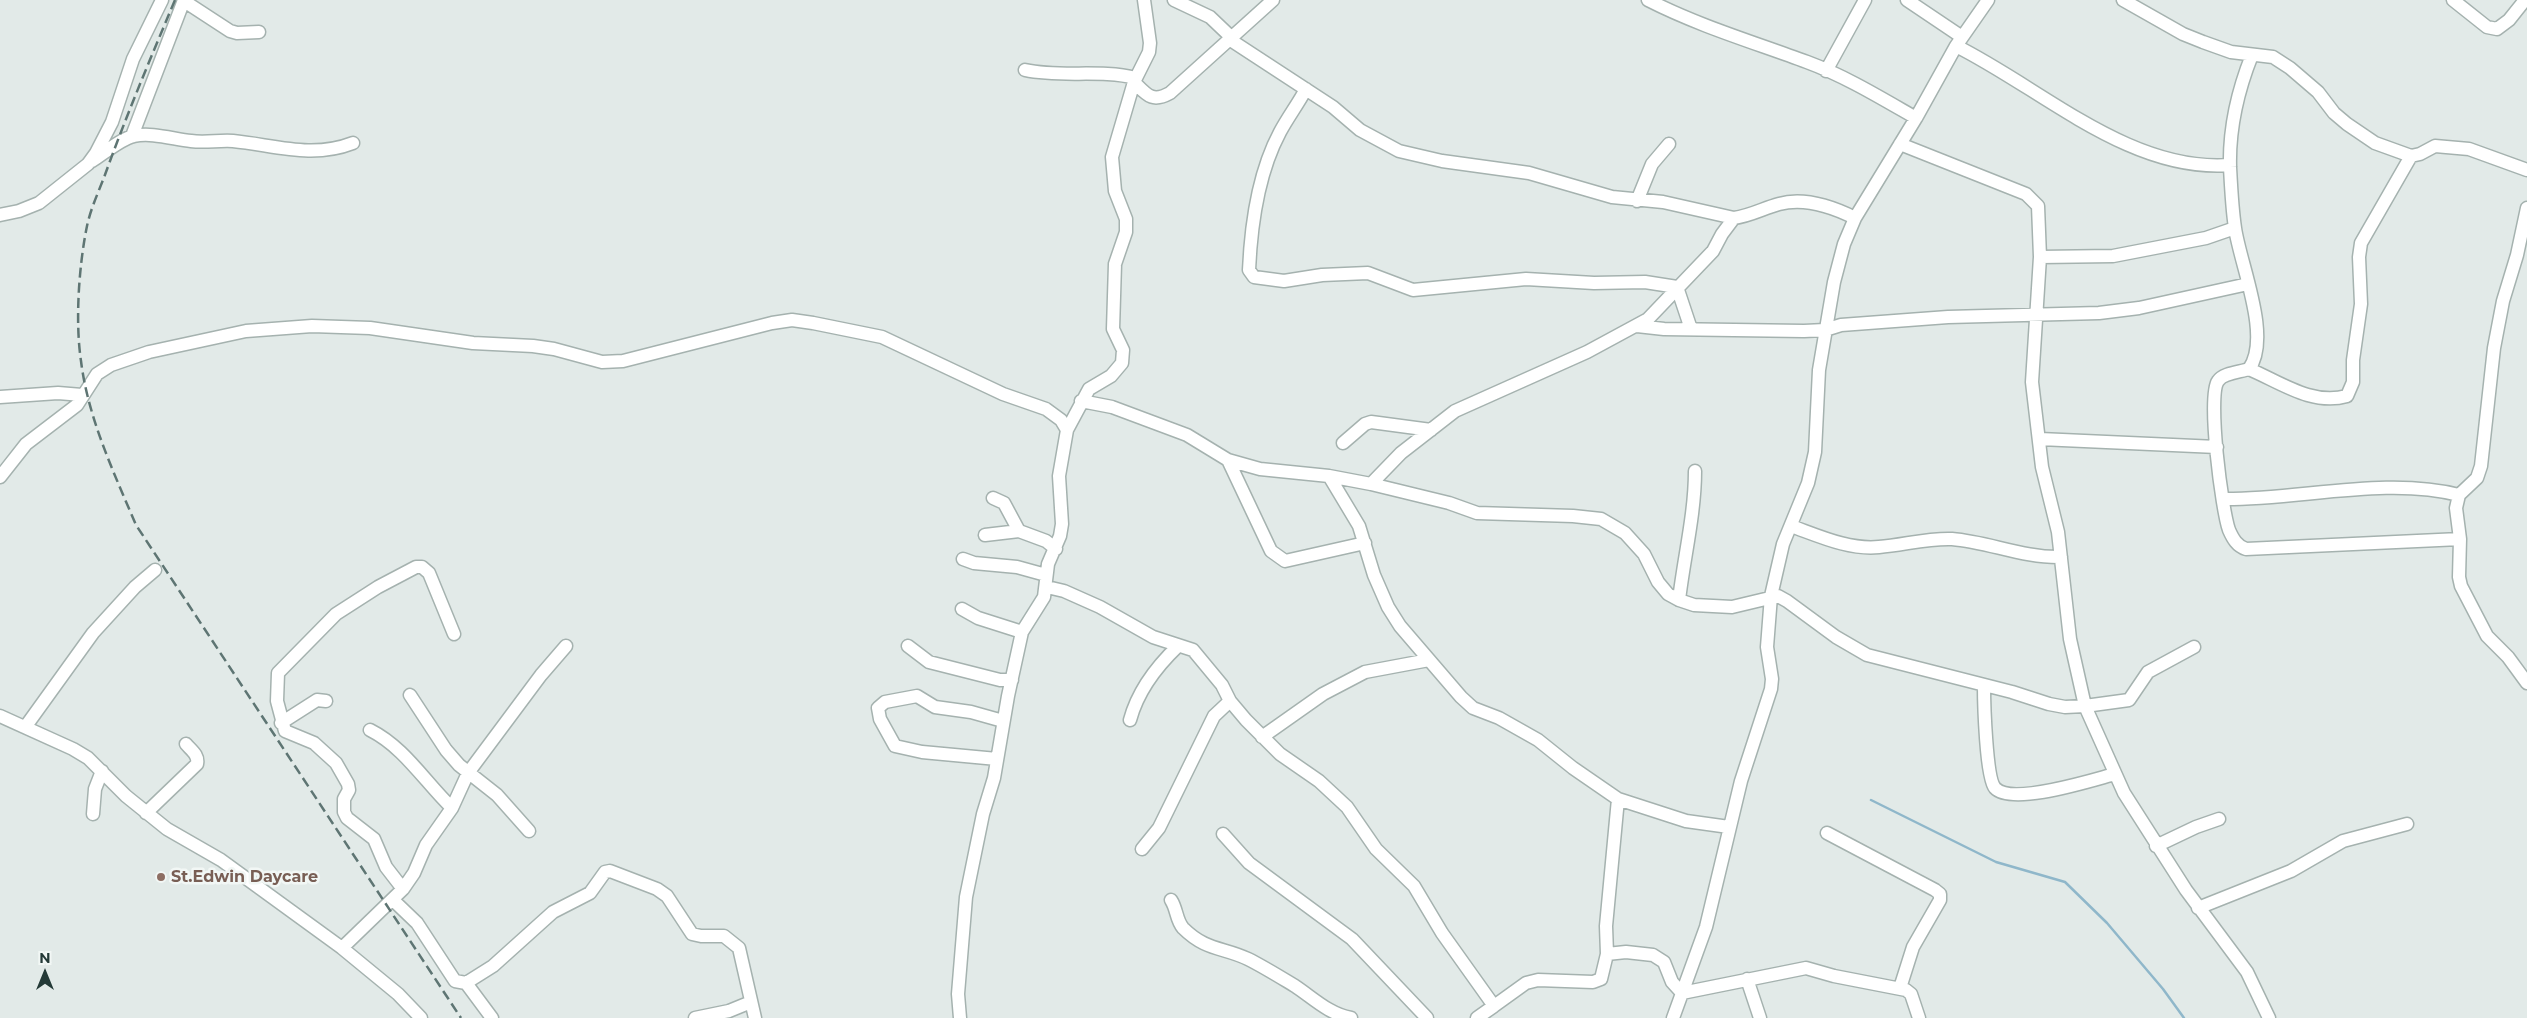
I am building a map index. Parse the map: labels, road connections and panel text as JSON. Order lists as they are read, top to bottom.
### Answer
{
  "places": ["St.Edwin Daycare"],
  "north": "top"
}
